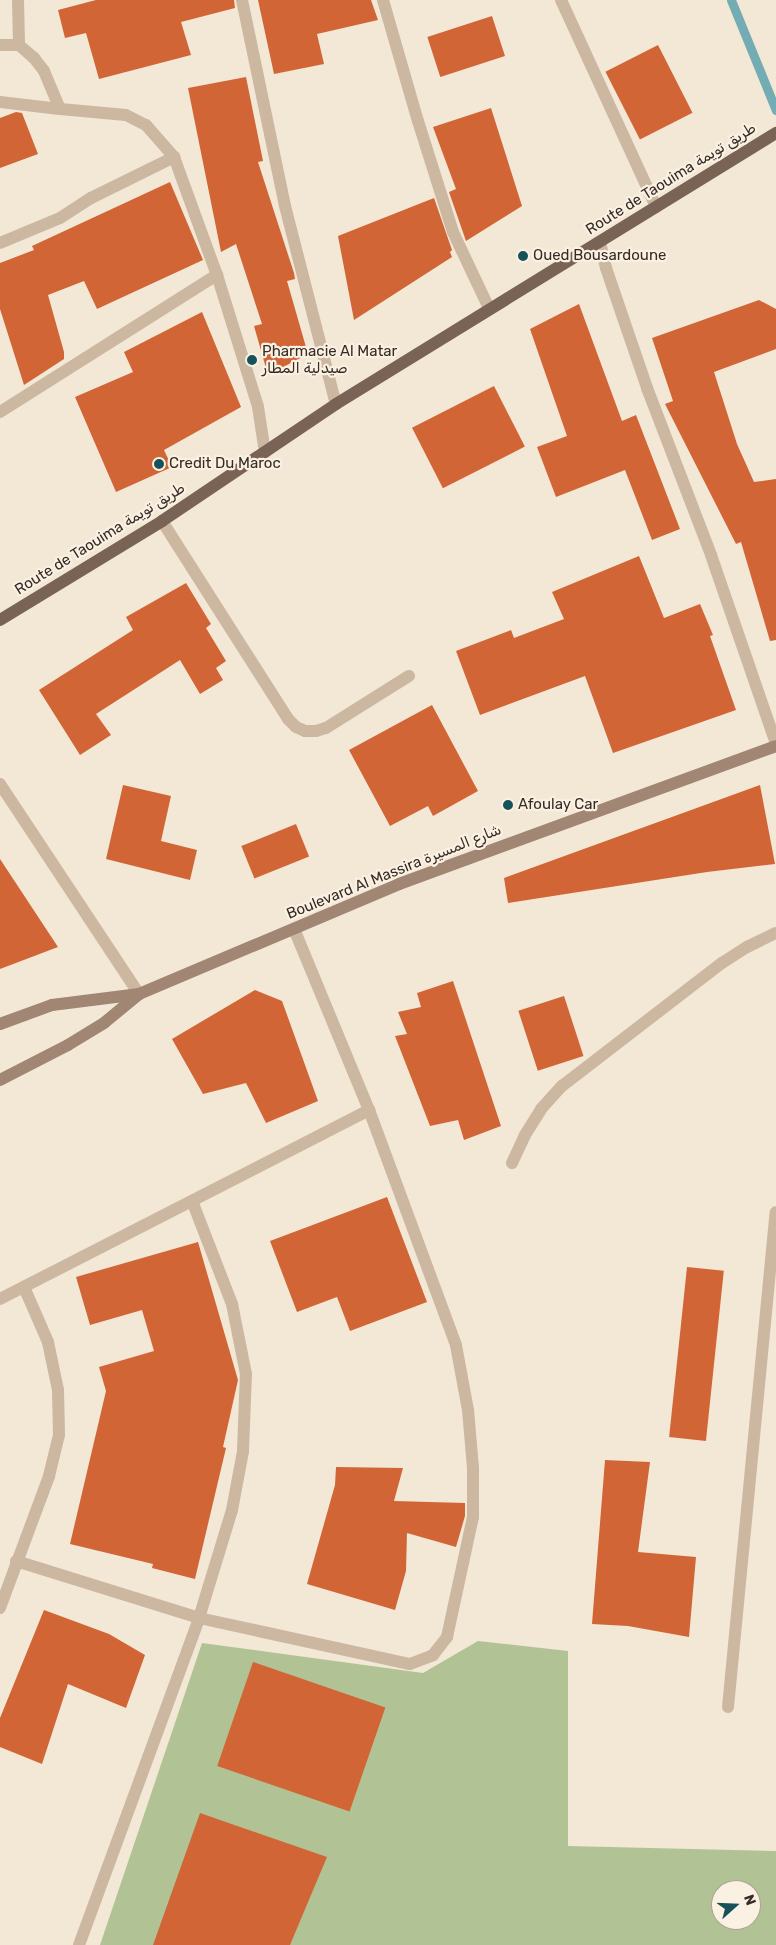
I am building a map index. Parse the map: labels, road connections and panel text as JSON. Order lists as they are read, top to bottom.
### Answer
{
  "streets": {
    "main road": ["Route de Taouima طريق تويمة", "Boulevard Al Massira شارع المسيرة"]
  },
  "places": [
    "Oued Bousardoune",
    "Pharmacie Al Matar صيدلية المطار",
    "Credit Du Maroc",
    "Afoulay Car"
  ],
  "north": "right"
}
